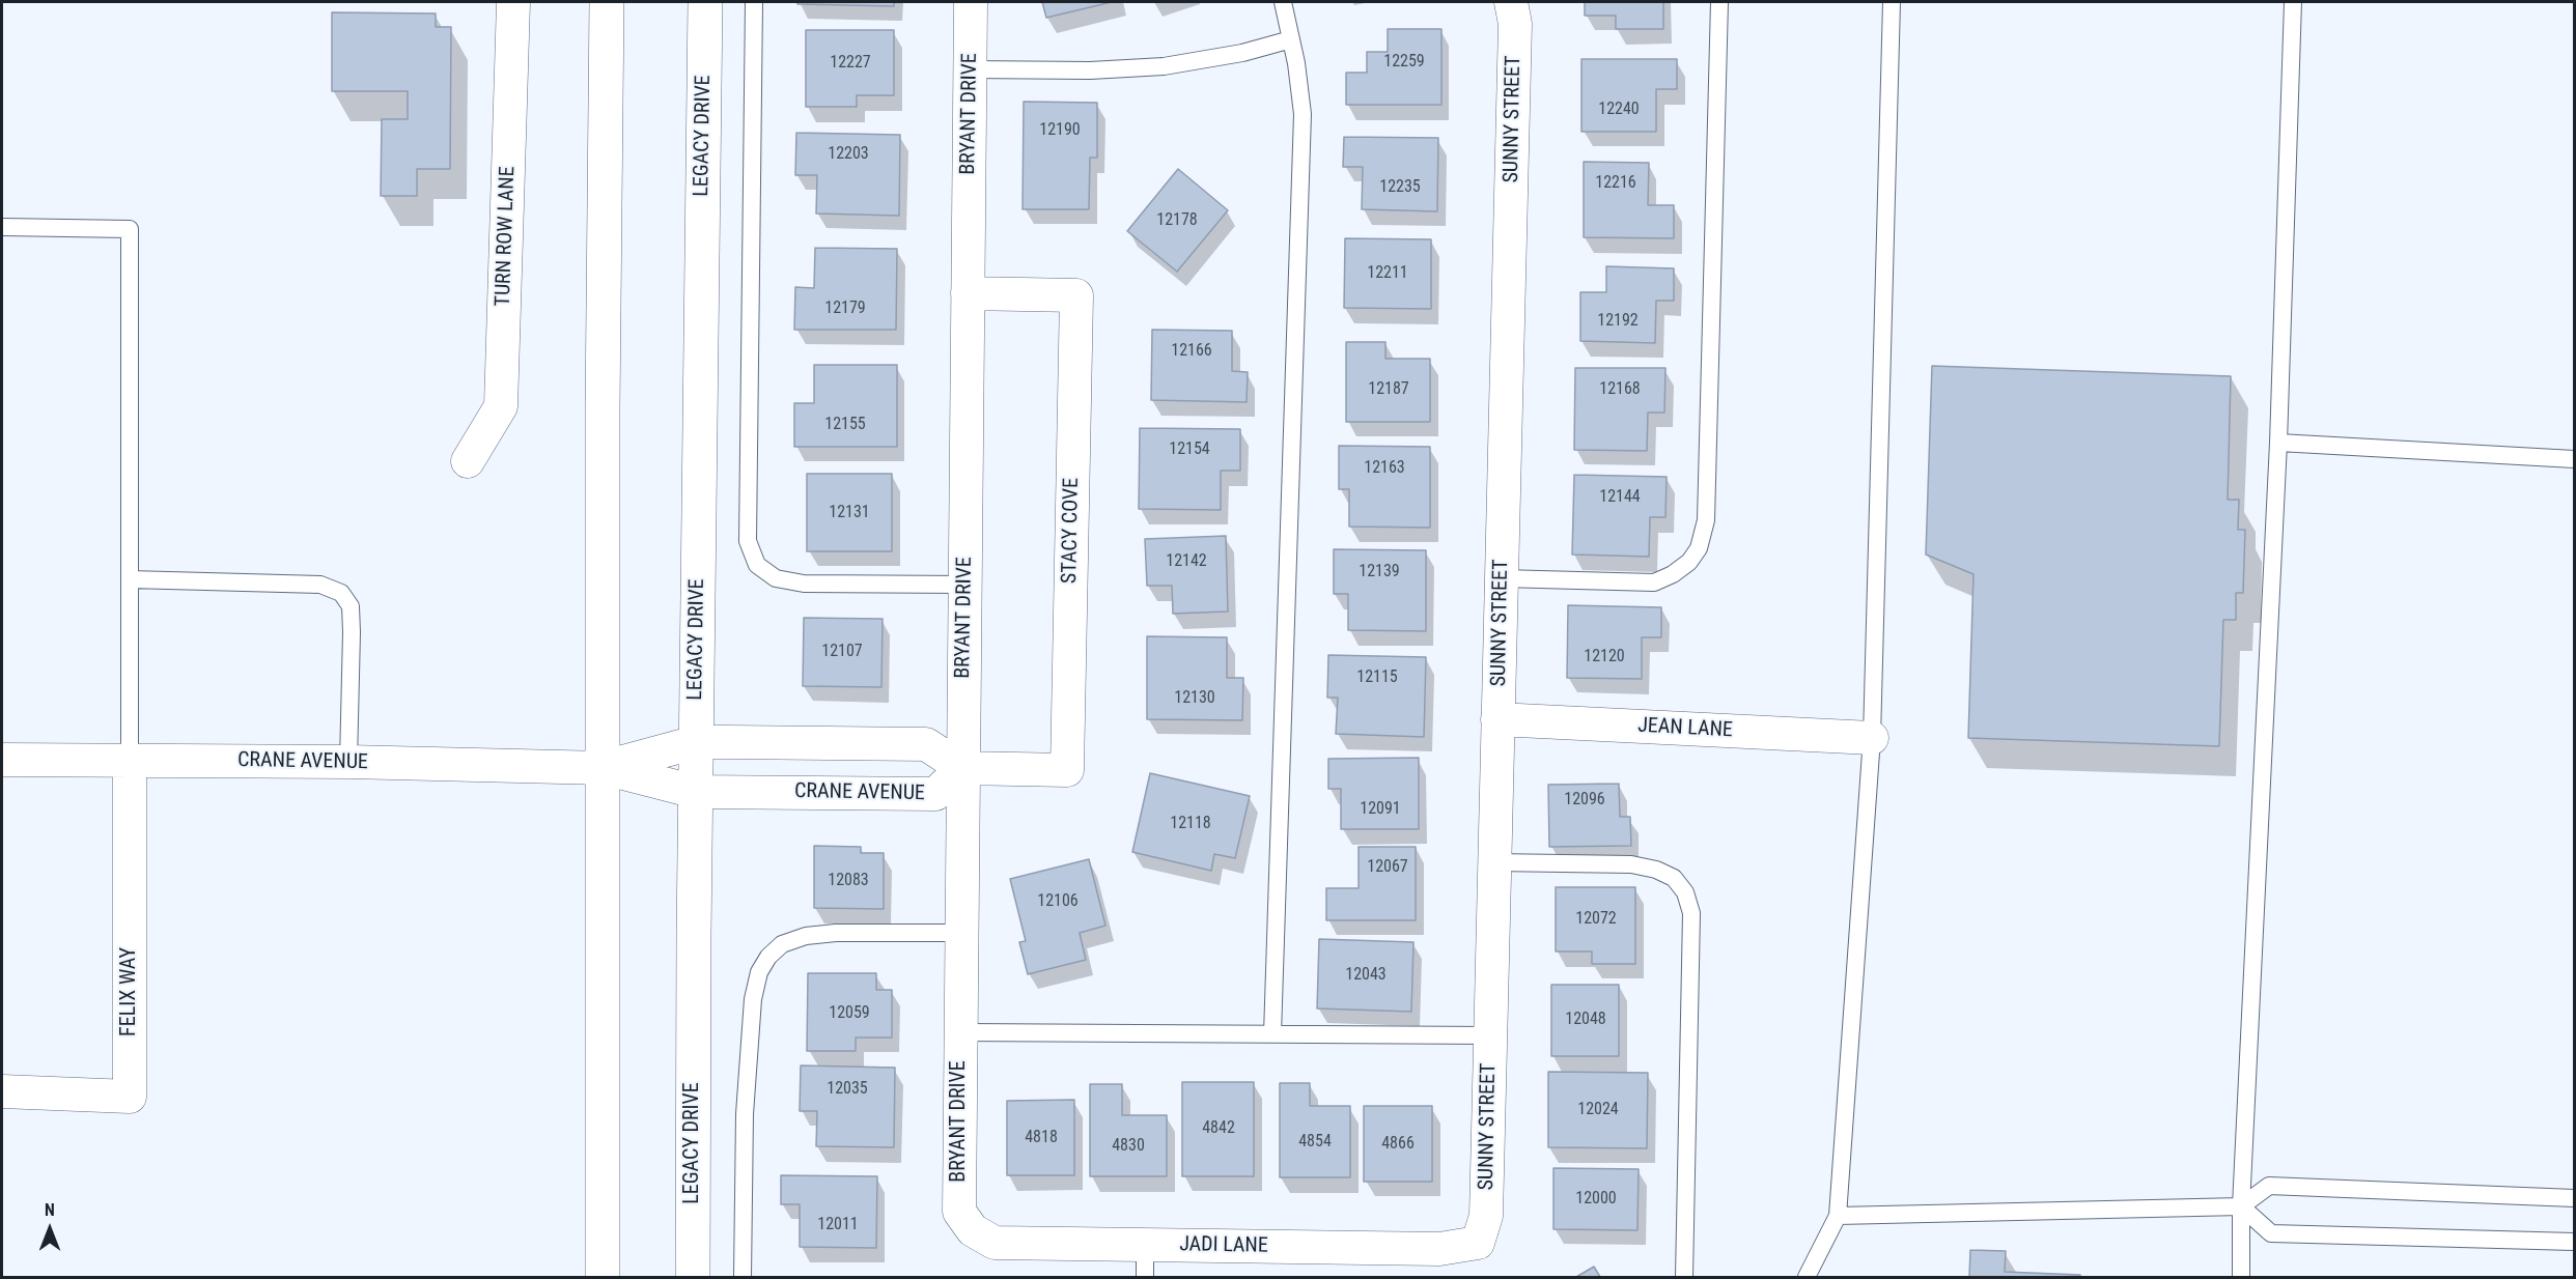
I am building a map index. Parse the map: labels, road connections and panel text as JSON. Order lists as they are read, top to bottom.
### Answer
{
  "streets": {
    "main road": ["LEGACY DRIVE"],
    "street": [
      "BRYANT DRIVE",
      "SUNNY STREET",
      "TURN ROW LANE",
      "STACY COVE",
      "JEAN LANE",
      "CRANE AVENUE",
      "FELIX WAY",
      "JADI LANE"
    ]
  },
  "crossings": [
    ["BRYANT DRIVE", "STACY COVE"],
    ["BRYANT DRIVE", "CRANE AVENUE"],
    ["BRYANT DRIVE", "JADI LANE"],
    ["SUNNY STREET", "JEAN LANE"],
    ["SUNNY STREET", "JADI LANE"],
    ["LEGACY DRIVE", "CRANE AVENUE"],
    ["STACY COVE", "CRANE AVENUE"],
    ["CRANE AVENUE", "FELIX WAY"]
  ],
  "house_numbers": [
    "12259",
    "12227",
    "12240",
    "12190",
    "12203",
    "12216",
    "12235",
    "12178",
    "12211",
    "12179",
    "12192",
    "12166",
    "12187",
    "12168",
    "12155",
    "12154",
    "12163",
    "12144",
    "12131",
    "12142",
    "12139",
    "12107",
    "12120",
    "12115",
    "12130",
    "12096",
    "12091",
    "12118",
    "12067",
    "12083",
    "12106",
    "12072",
    "12043",
    "12059",
    "12048",
    "12035",
    "12024",
    "4842",
    "4818",
    "4854",
    "4866",
    "4830",
    "12000",
    "12011"
  ],
  "north": "top"
}
